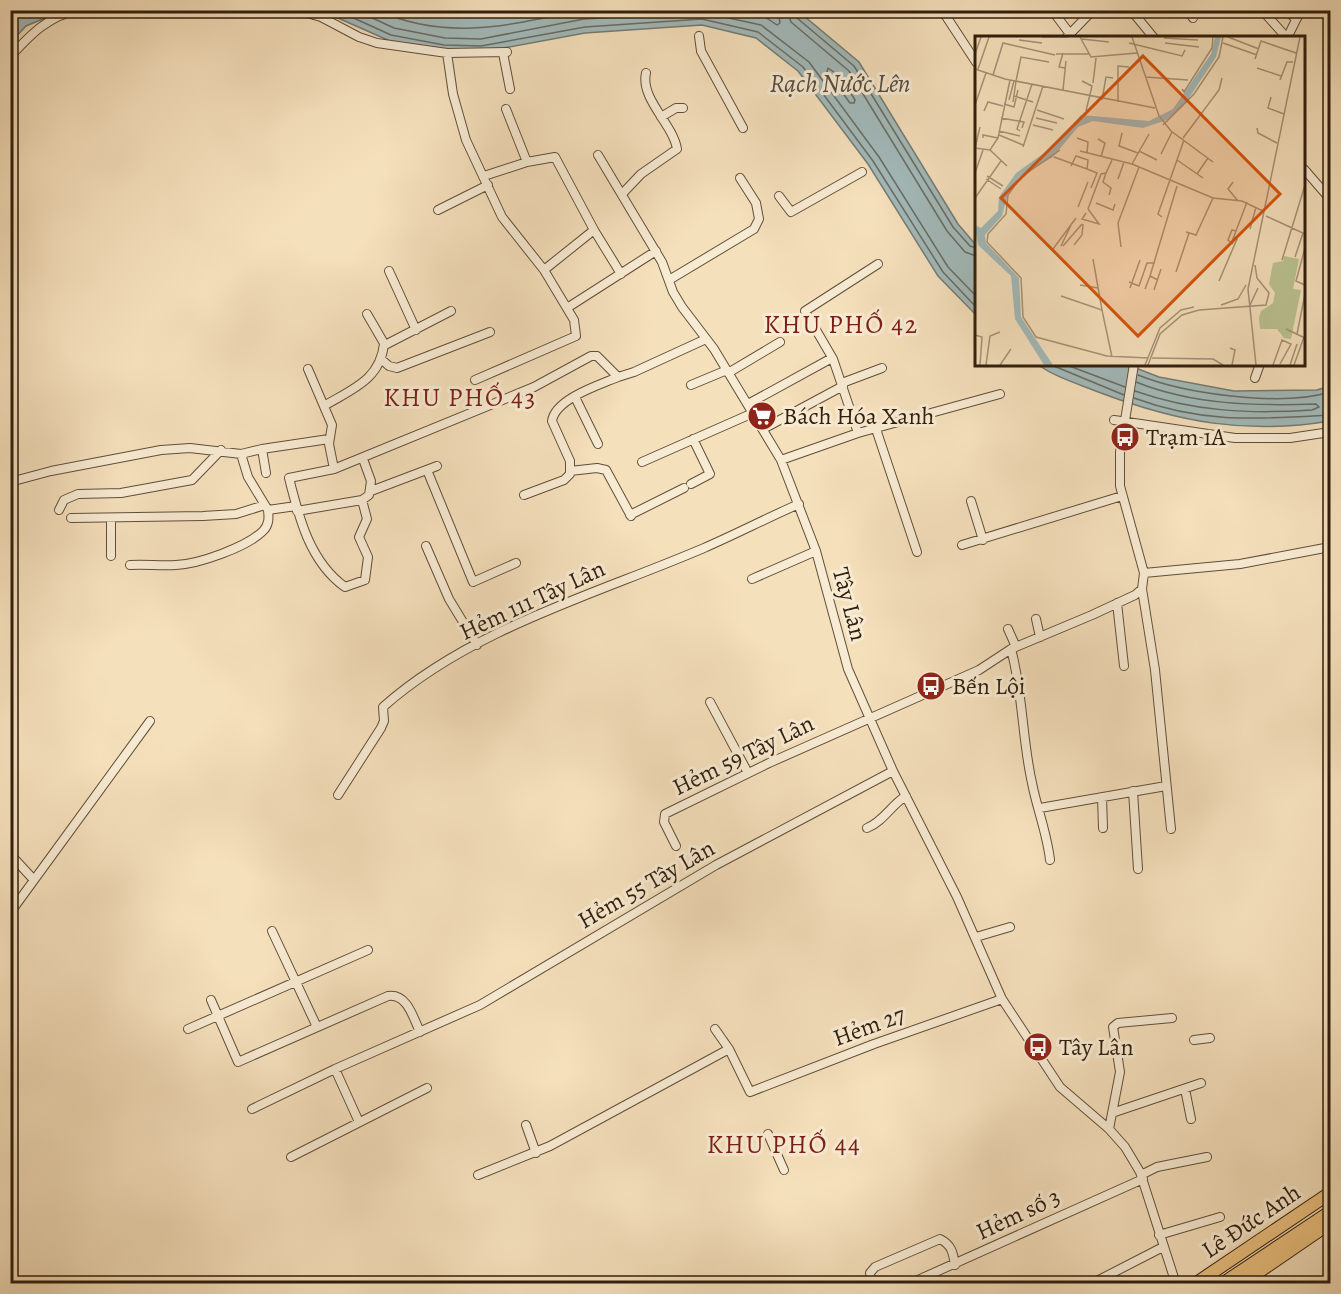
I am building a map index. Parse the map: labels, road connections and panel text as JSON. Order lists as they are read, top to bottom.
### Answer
{
  "streets": {
    "highway": ["Lê Đức Anh"],
    "street": [
      "Hẻm 111 Tây Lân",
      "Tây Lân",
      "Hẻm 59 Tây Lân",
      "Hẻm 55 Tây Lân",
      "Hẻm 27",
      "Hẻm số 3"
    ]
  },
  "crossings": [
    ["Hẻm 111 Tây Lân", "Tây Lân"],
    ["Tây Lân", "Hẻm 59 Tây Lân"],
    ["Tây Lân", "Hẻm 55 Tây Lân"],
    ["Tây Lân", "Hẻm 27"],
    ["Tây Lân", "Hẻm số 3"]
  ],
  "districts": ["KHU PHỐ 42", "KHU PHỐ 43", "KHU PHỐ 44"],
  "water": ["Rạch Nước Lên"],
  "places": {
    "supermarket": ["Bách Hóa Xanh"],
    "bus stop": ["Trạm 1A", "Bến Lội", "Tây Lân"]
  }
}
